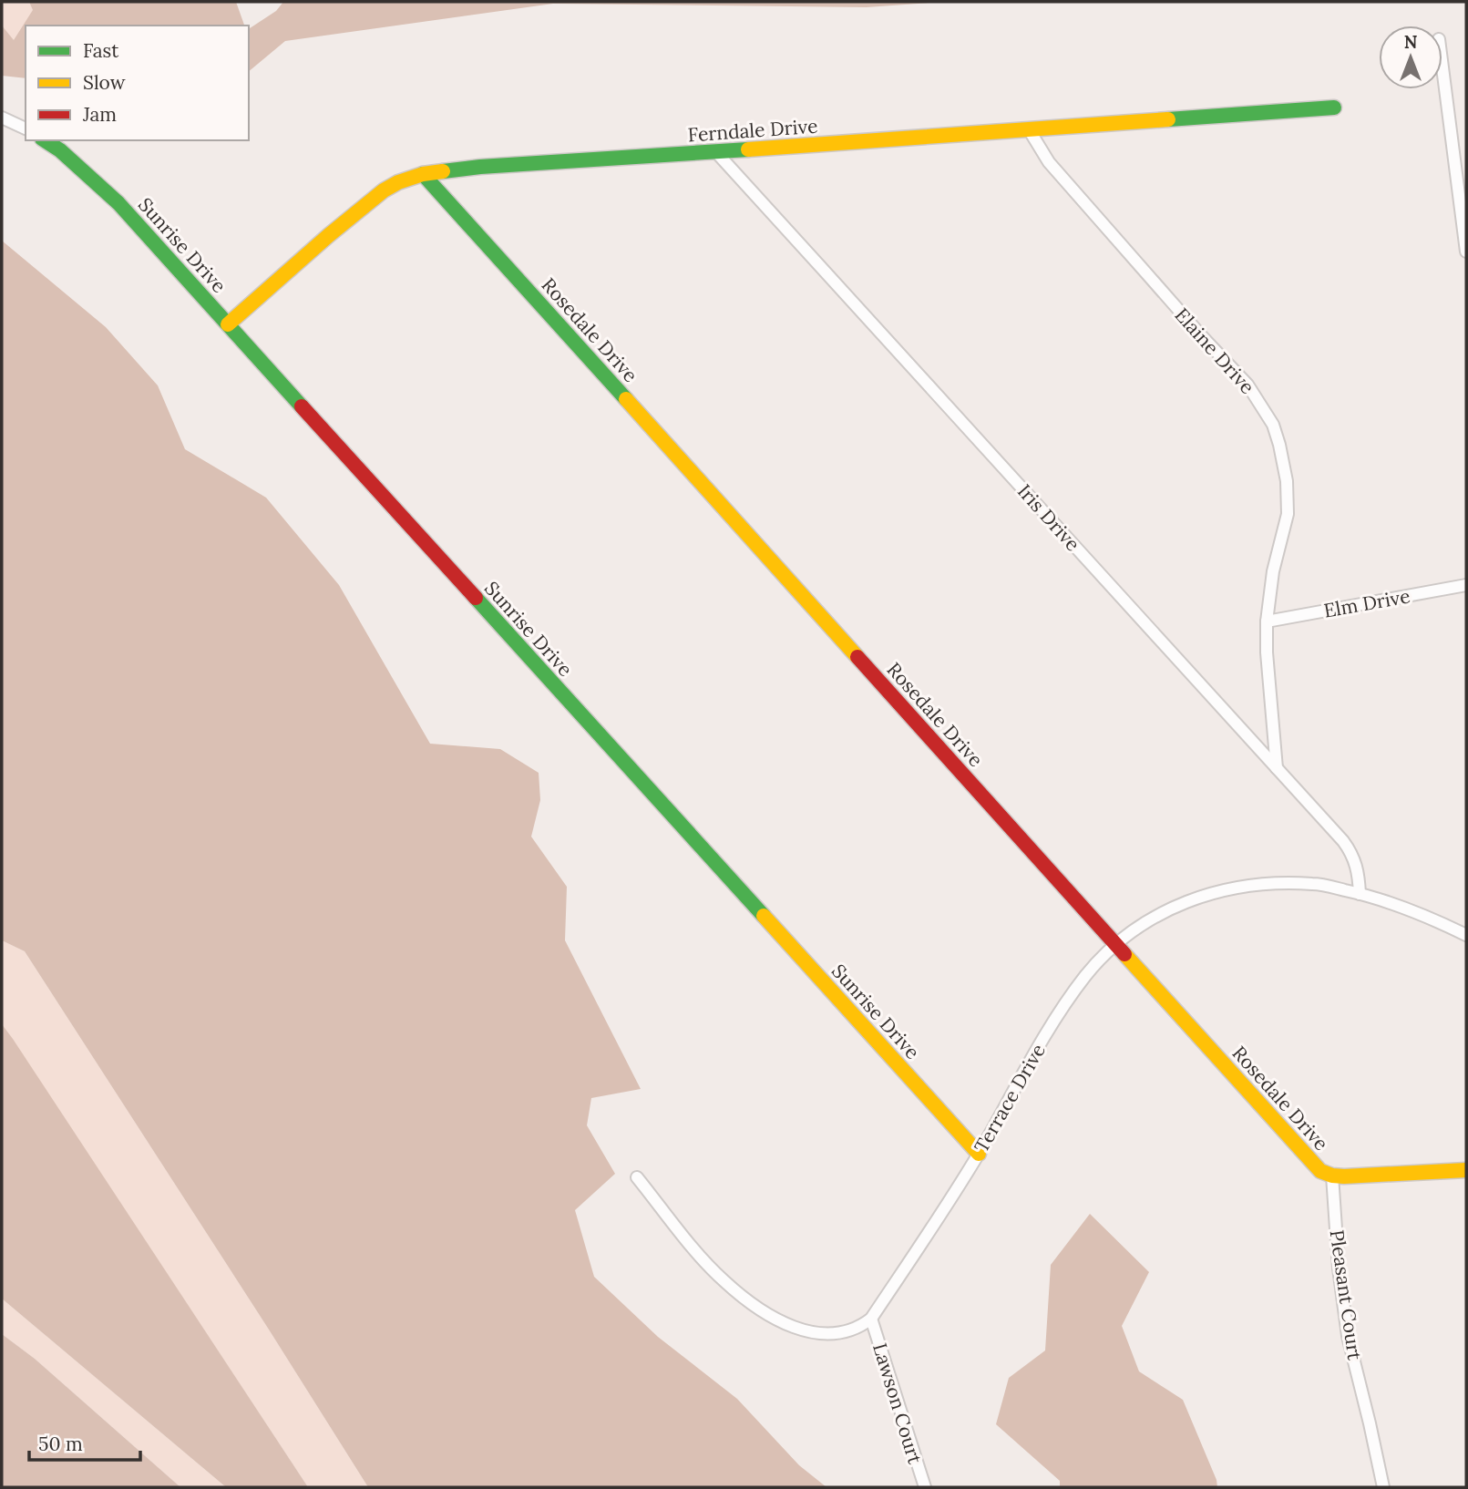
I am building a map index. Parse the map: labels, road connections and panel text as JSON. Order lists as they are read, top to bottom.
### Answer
{
  "streets": {
    "street": [
      "Ferndale Drive",
      "Sunrise Drive",
      "Rosedale Drive",
      "Elaine Drive",
      "Iris Drive",
      "Elm Drive",
      "Terrace Drive",
      "Pleasant Court",
      "Lawson Court"
    ]
  },
  "crossings": [
    ["Ferndale Drive", "Sunrise Drive"],
    ["Ferndale Drive", "Rosedale Drive"],
    ["Ferndale Drive", "Elaine Drive"],
    ["Ferndale Drive", "Iris Drive"],
    ["Sunrise Drive", "Terrace Drive"],
    ["Rosedale Drive", "Terrace Drive"],
    ["Rosedale Drive", "Pleasant Court"],
    ["Elaine Drive", "Iris Drive"],
    ["Elaine Drive", "Elm Drive"],
    ["Iris Drive", "Terrace Drive"],
    ["Terrace Drive", "Lawson Court"]
  ],
  "legend": ["Fast", "Slow", "Jam"],
  "scale_bar": "50 m",
  "north": "top"
}
